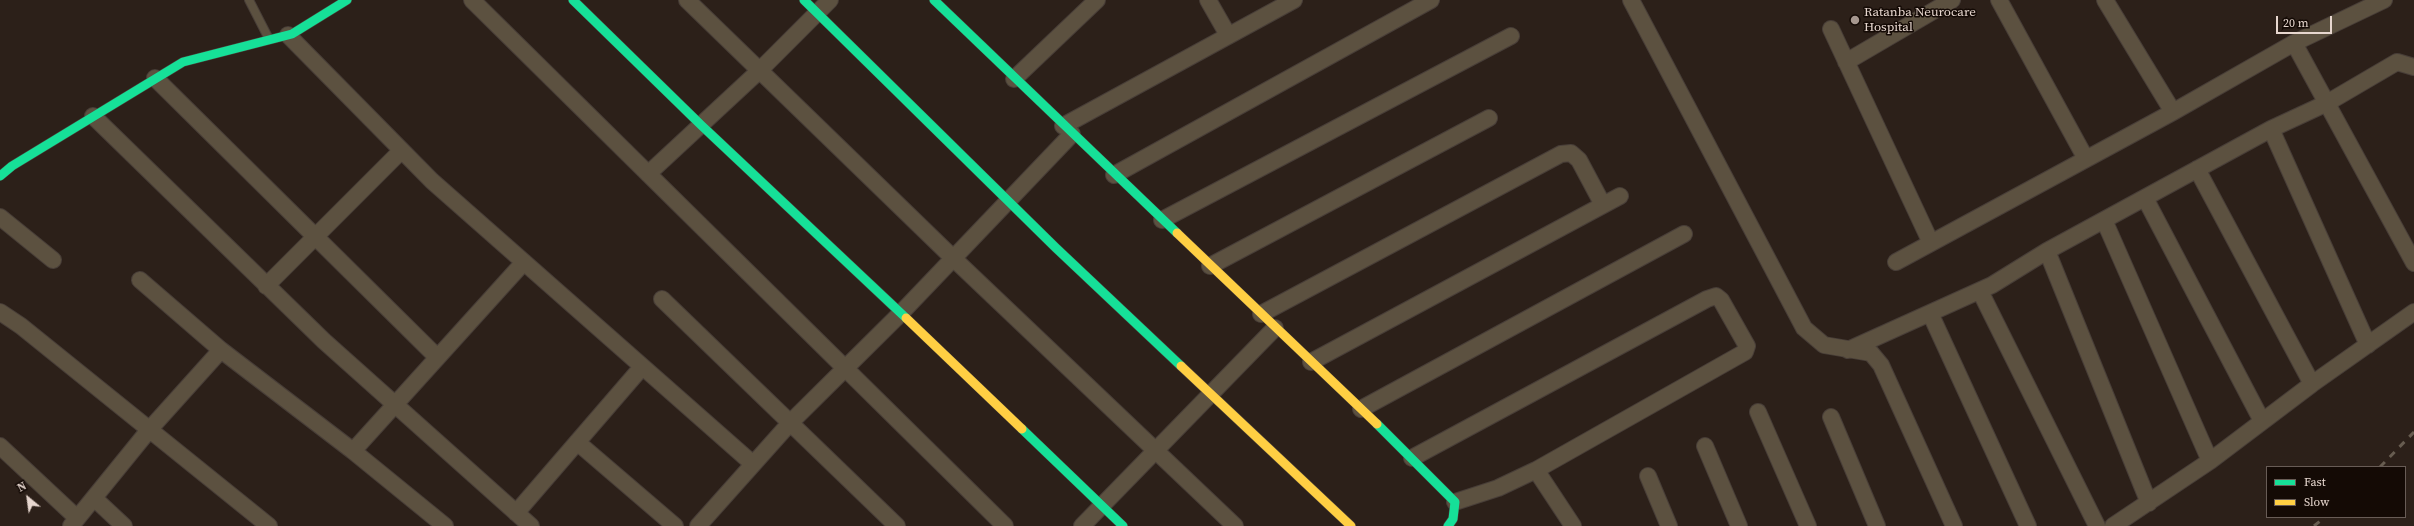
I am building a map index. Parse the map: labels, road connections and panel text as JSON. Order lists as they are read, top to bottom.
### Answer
{
  "places": ["Ratanba Neurocare Hospital"],
  "legend": ["Fast", "Slow"],
  "scale_bar": "20 m",
  "north": "top left"
}
